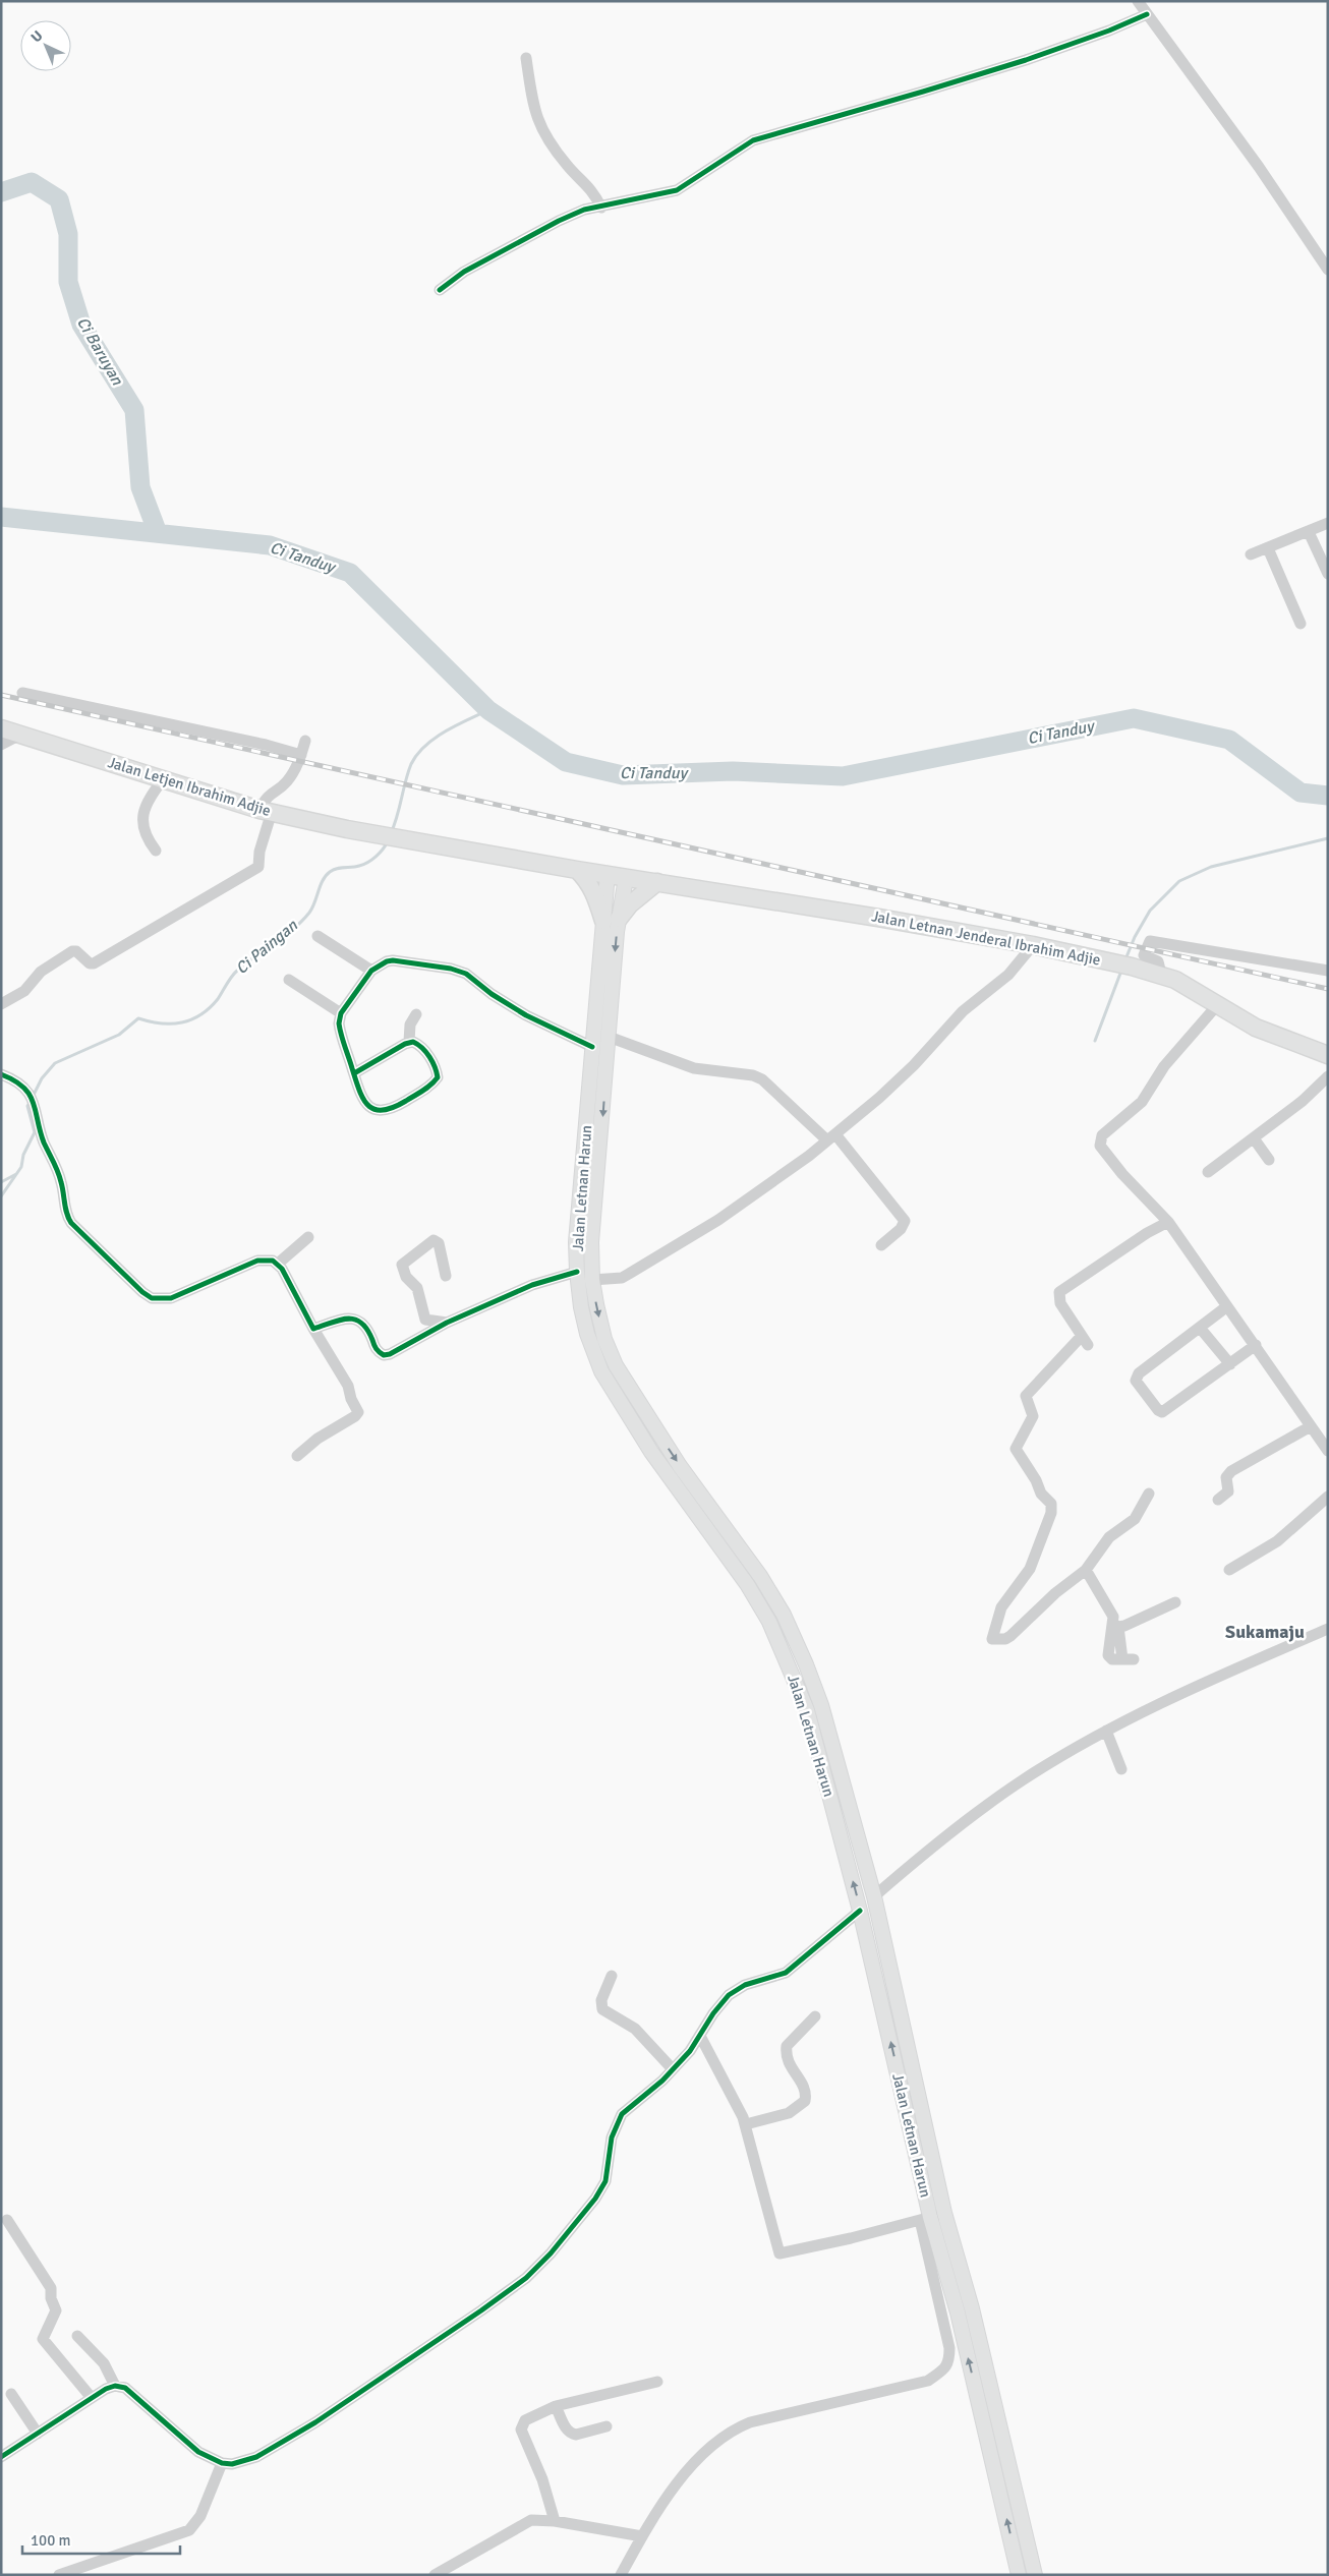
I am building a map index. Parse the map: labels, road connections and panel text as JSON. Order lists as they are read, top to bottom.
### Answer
{
  "streets": {
    "highway": ["Jalan Letjen Ibrahim Adjie", "Jalan Letnan Jenderal Ibrahim Adjie"],
    "main road": ["Jalan Letnan Harun"]
  },
  "crossings": [
    ["Jalan Letjen Ibrahim Adjie", "Jalan Letnan Jenderal Ibrahim Adjie"],
    ["Jalan Letnan Jenderal Ibrahim Adjie", "Jalan Letnan Harun"]
  ],
  "districts": ["Sukamaju"],
  "water": ["Ci Baruyan", "Ci Tanduy", "Ci Paingan"],
  "scale_bar": "100 m",
  "north": "top left"
}
